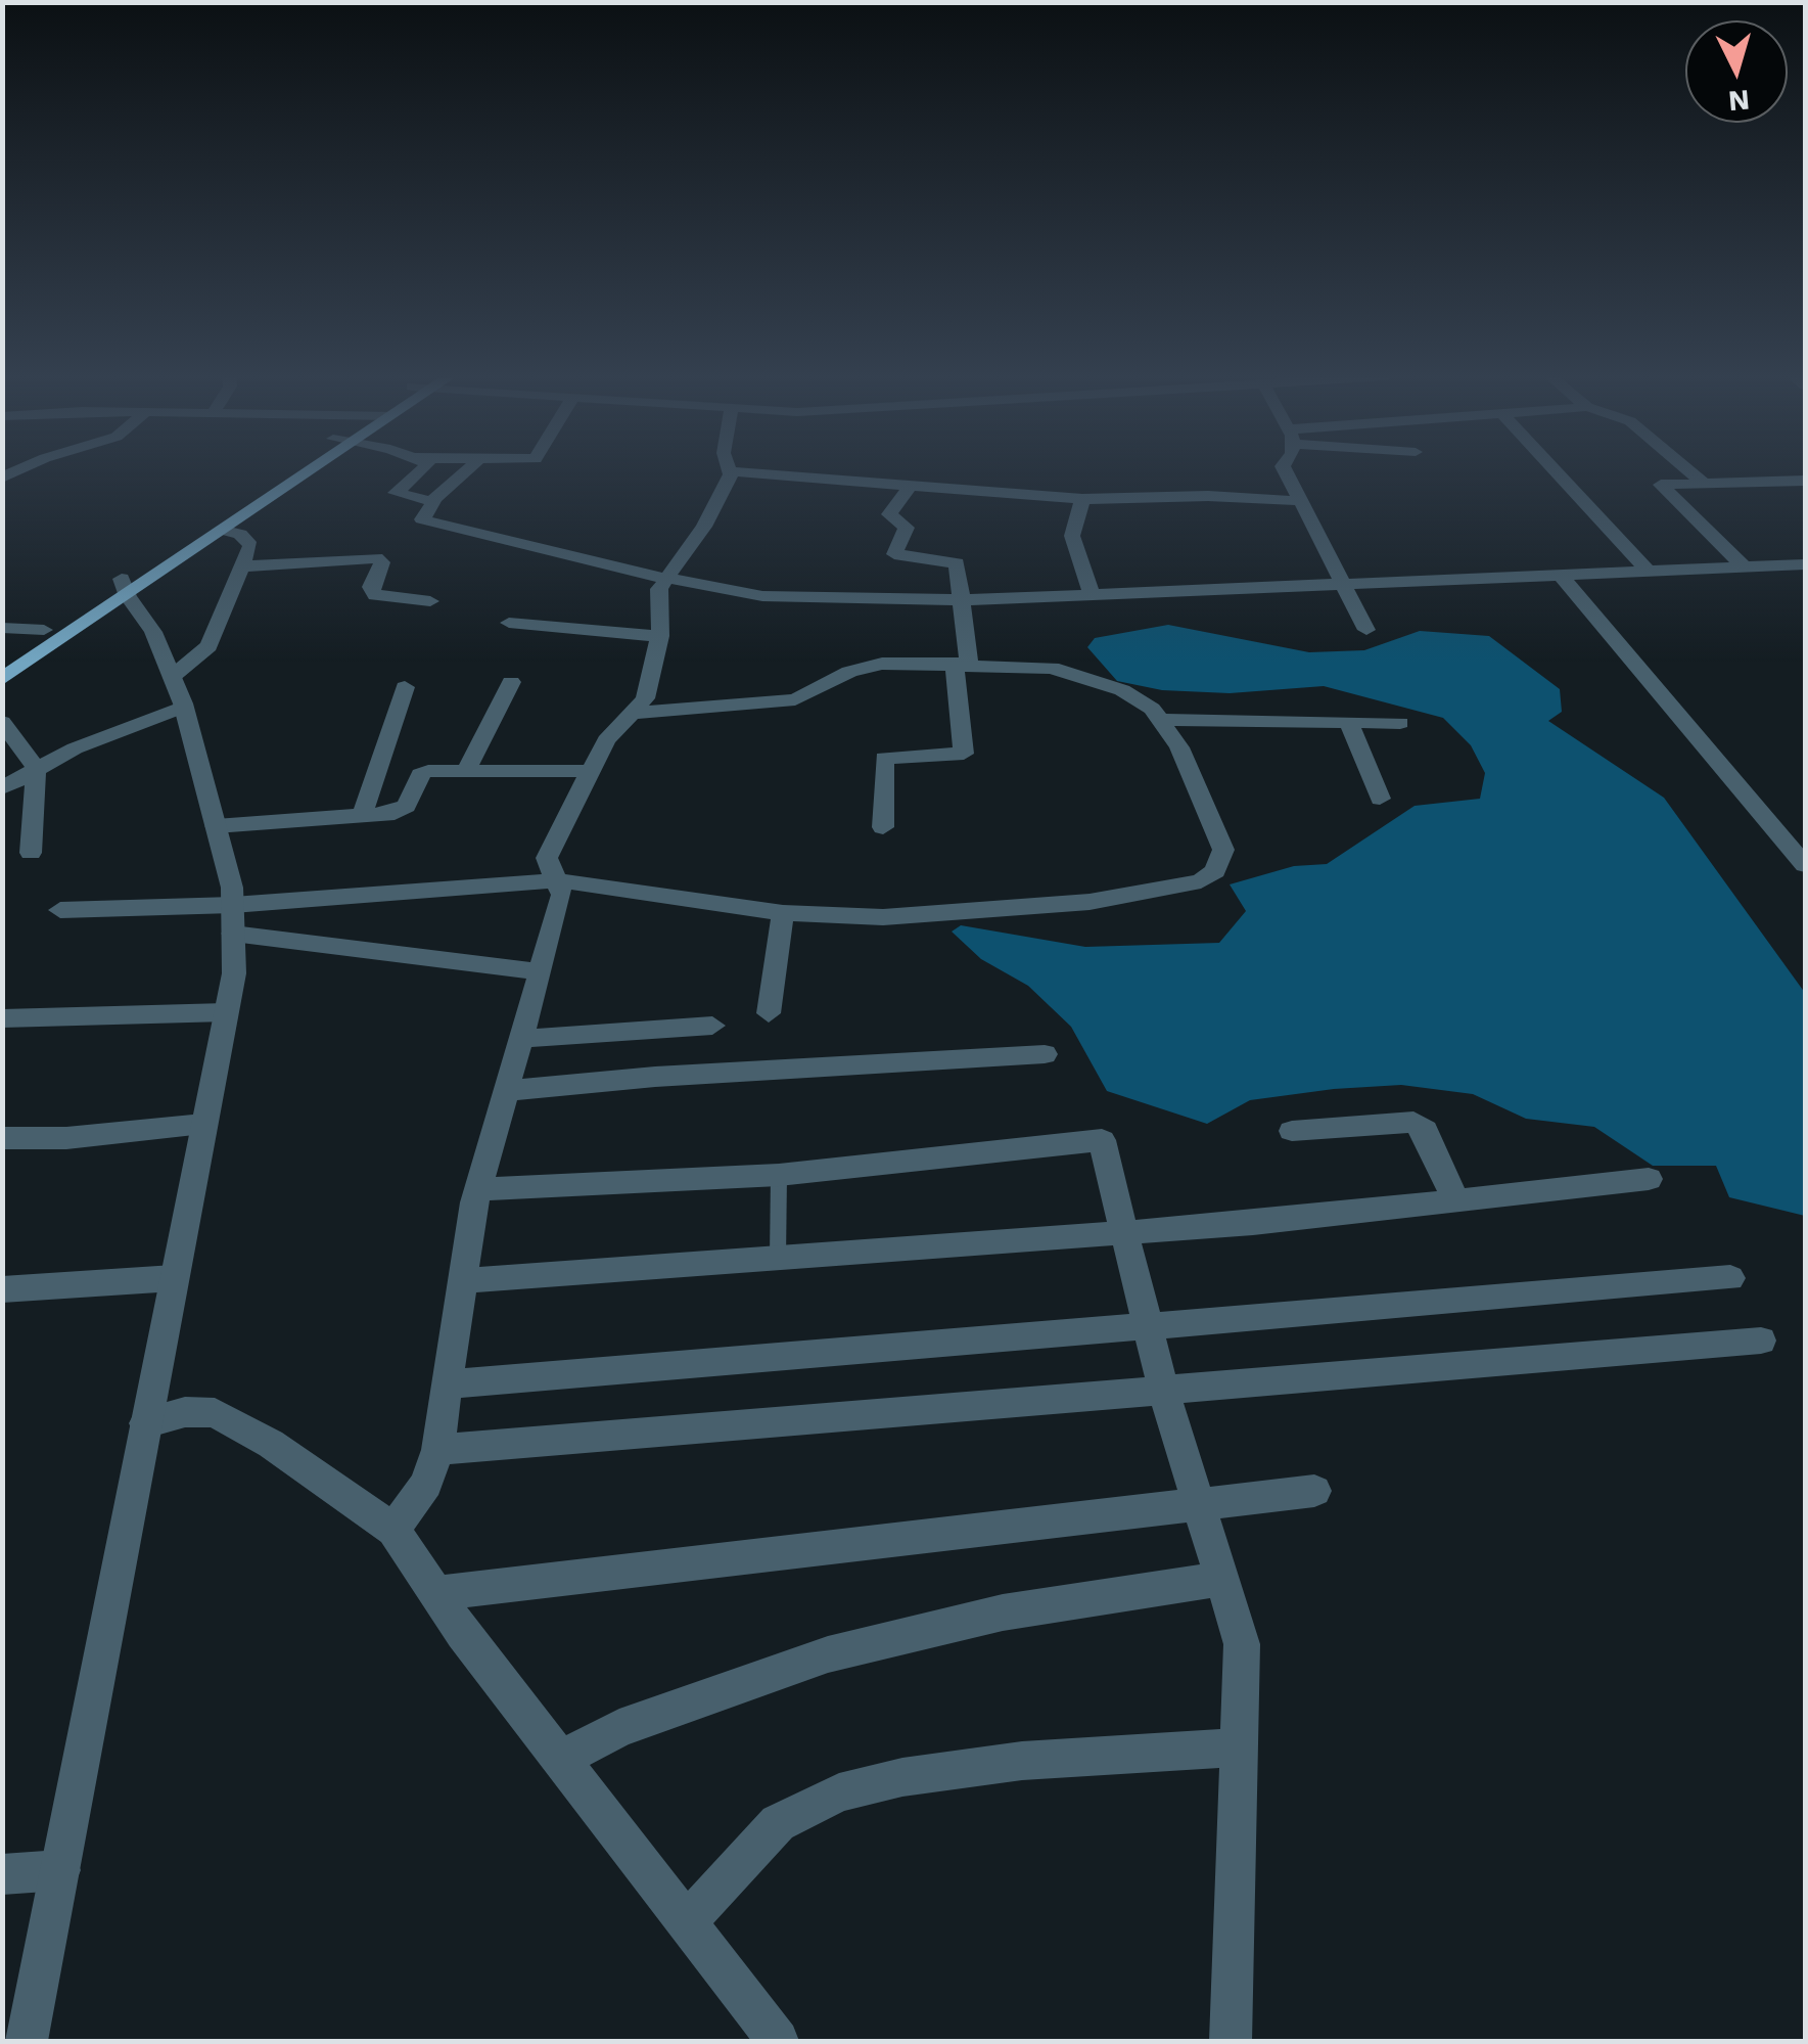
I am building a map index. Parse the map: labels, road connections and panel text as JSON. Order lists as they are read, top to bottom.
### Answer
{
  "north": "bottom"
}
